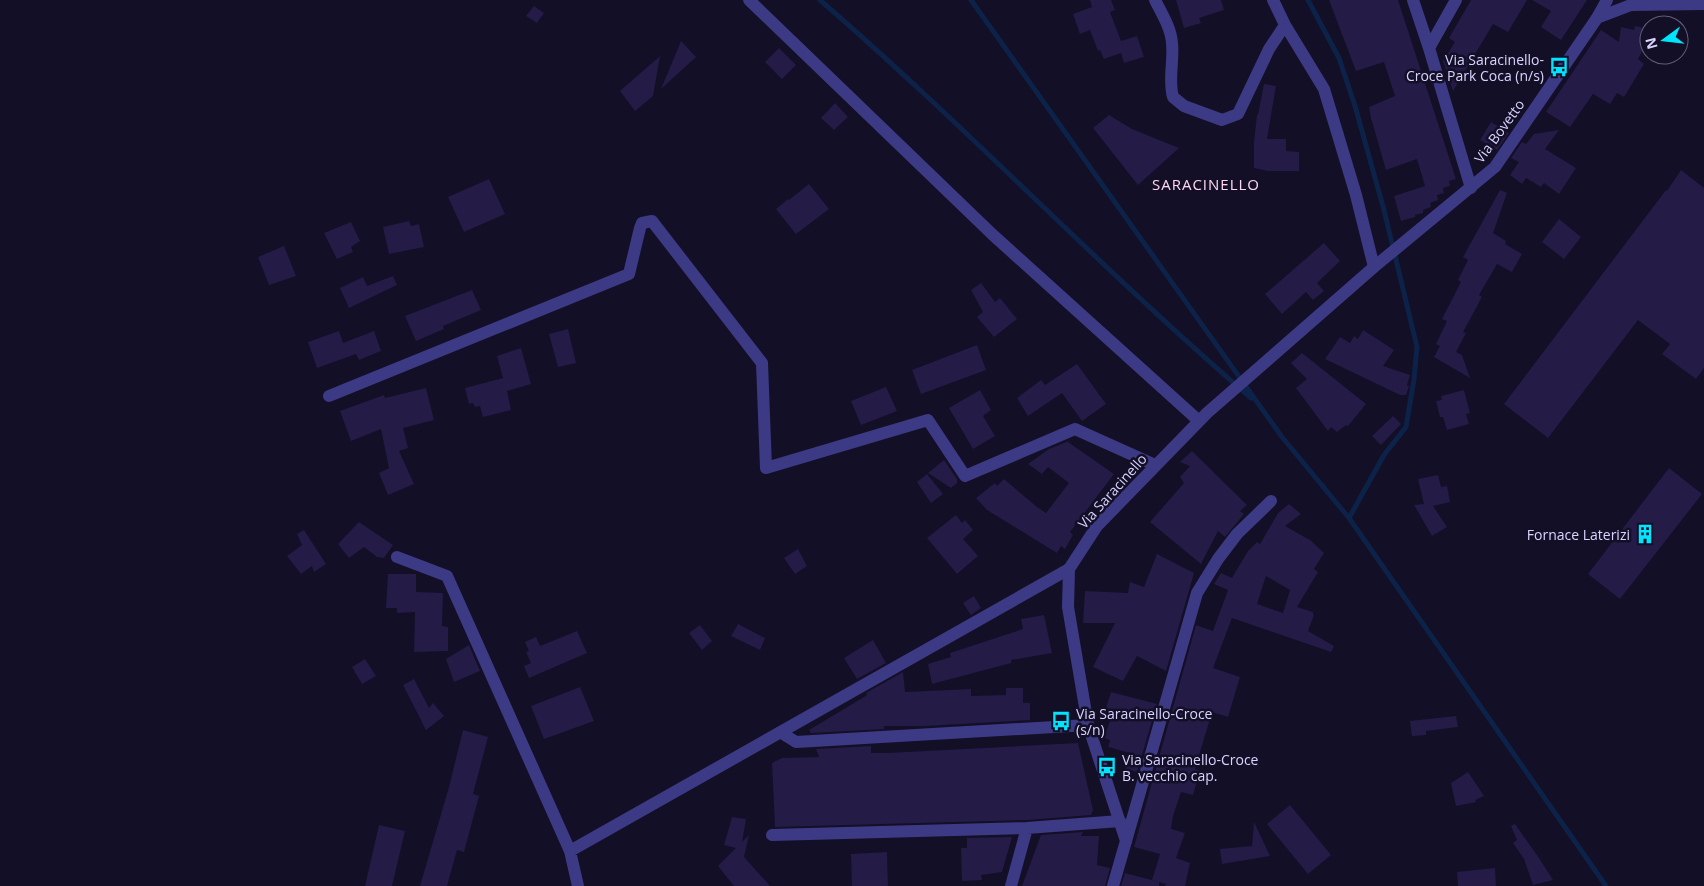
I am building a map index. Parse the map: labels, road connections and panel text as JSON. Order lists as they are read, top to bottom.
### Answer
{
  "streets": {
    "street": ["Via Bovetto", "Via Saracinello"]
  },
  "crossings": [
    ["Via Bovetto", "Via Saracinello"]
  ],
  "districts": ["SARACINELLO"],
  "places": {
    "bus stop": ["Via Saracinello- Croce Park Coca (n/s)", "Via Saracinello-Croce (s/n)", "Via Saracinello-Croce B. vecchio cap."],
    "building": ["Fornace Laterizi"]
  },
  "north": "left"
}
